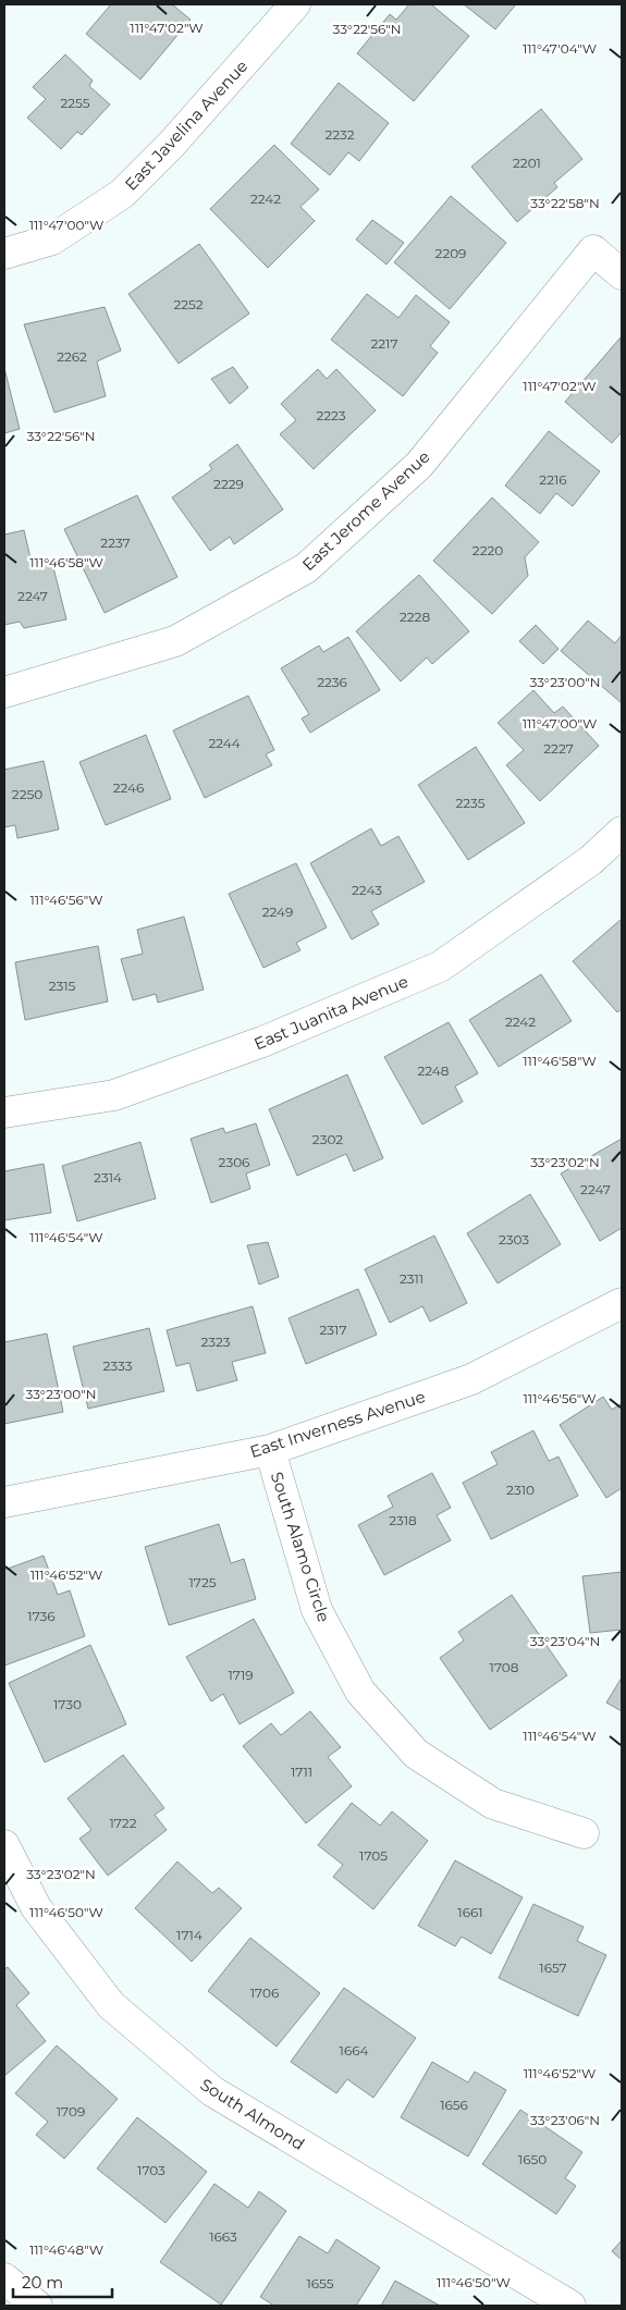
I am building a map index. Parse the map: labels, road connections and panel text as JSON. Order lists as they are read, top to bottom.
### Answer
{
  "streets": {
    "street": [
      "East Javelina Avenue",
      "East Jerome Avenue",
      "East Juanita Avenue",
      "East Inverness Avenue",
      "South Alamo Circle",
      "South Almond"
    ]
  },
  "crossings": [
    ["East Inverness Avenue", "South Alamo Circle"]
  ],
  "house_numbers": [
    "2255",
    "2232",
    "2201",
    "2242",
    "2209",
    "2252",
    "2217",
    "2262",
    "2223",
    "2216",
    "2229",
    "2237",
    "2220",
    "2247",
    "2228",
    "2236",
    "2244",
    "2227",
    "2246",
    "2250",
    "2235",
    "2243",
    "2249",
    "2315",
    "2242",
    "2248",
    "2302",
    "2306",
    "2314",
    "2247",
    "2303",
    "2311",
    "2317",
    "2323",
    "2333",
    "2310",
    "2318",
    "1725",
    "1736",
    "1708",
    "1719",
    "1730",
    "1711",
    "1722",
    "1705",
    "1661",
    "1714",
    "1657",
    "1706",
    "1664",
    "1656",
    "1709",
    "1650",
    "1703",
    "1663",
    "1655"
  ],
  "scale_bar": "20 m",
  "coordinates": [
    "111°47'02\"W",
    "33°22'56\"N",
    "111°47'04\"W",
    "33°22'58\"N",
    "111°47'00\"W",
    "111°46'58\"W",
    "33°23'00\"N",
    "111°46'56\"W",
    "33°23'02\"N",
    "111°46'54\"W",
    "111°46'52\"W",
    "33°23'04\"N",
    "111°46'50\"W",
    "33°23'06\"N",
    "111°46'48\"W"
  ]
}
